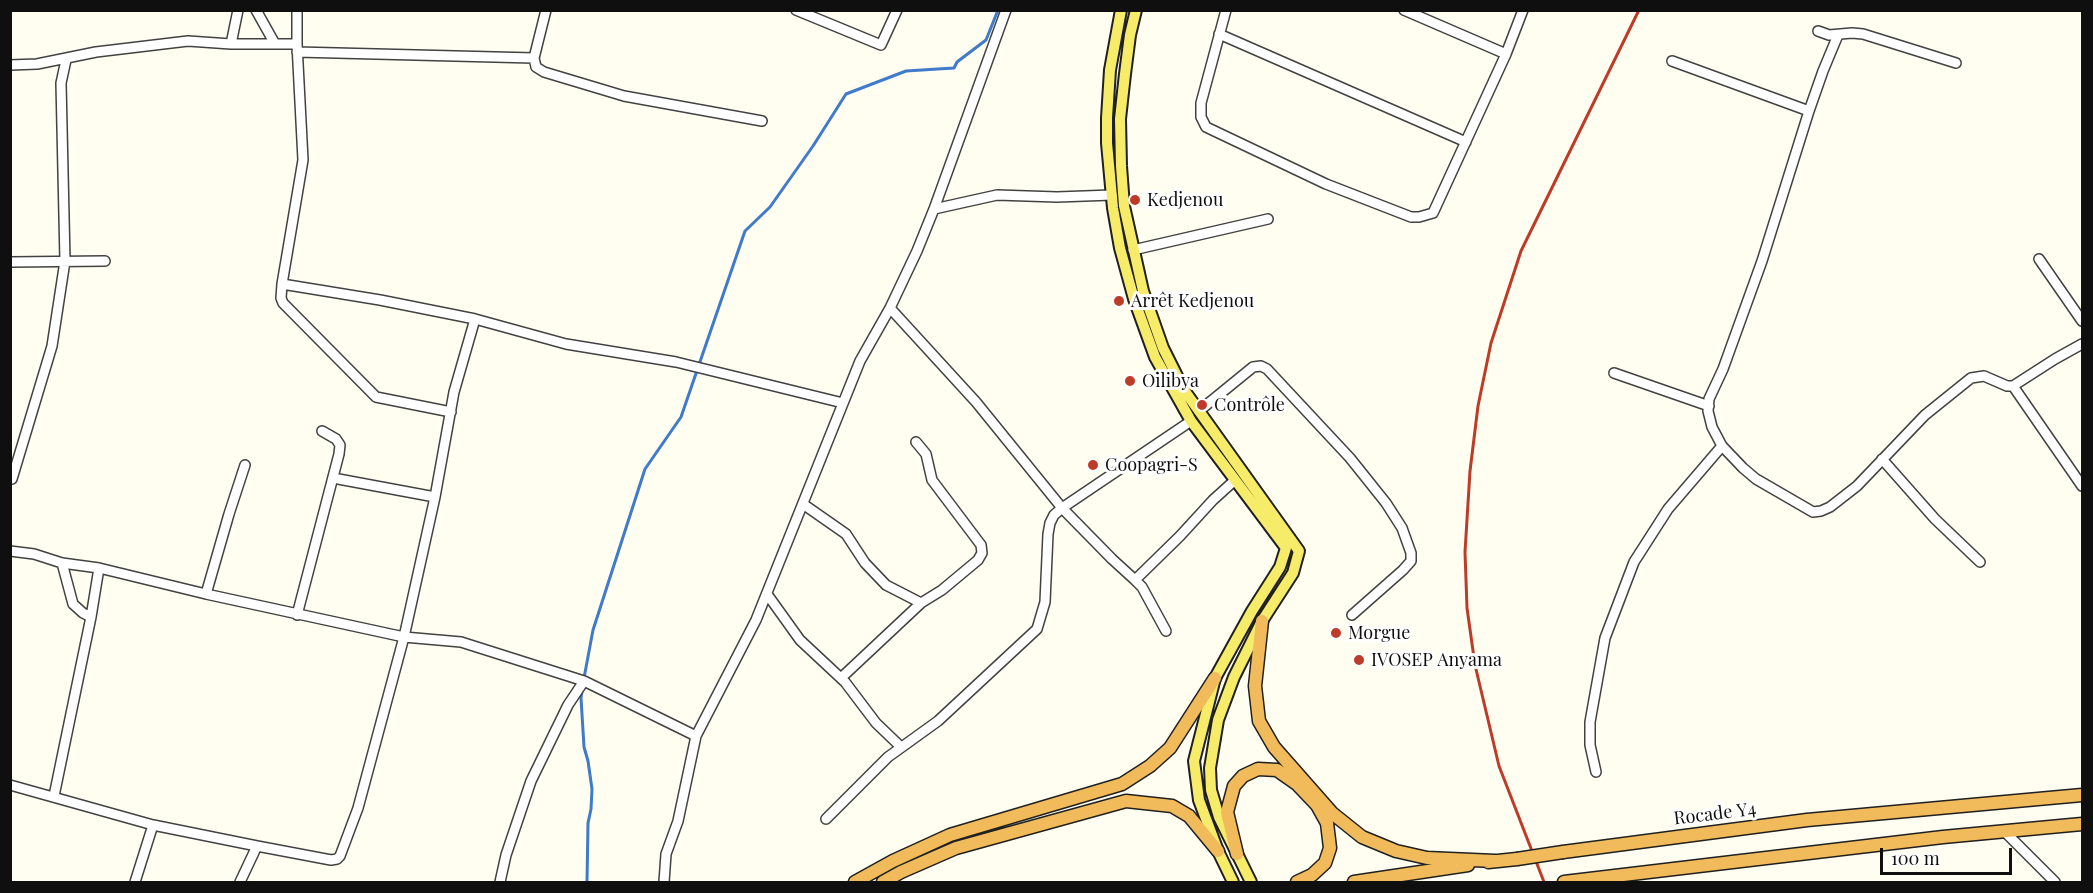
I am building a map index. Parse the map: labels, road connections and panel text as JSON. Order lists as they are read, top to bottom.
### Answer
{
  "streets": {
    "highway": ["Rocade Y4"]
  },
  "places": [
    "Kedjenou",
    "Arrêt Kedjenou",
    "Oilibya",
    "Contrôle",
    "Coopagri-S",
    "Morgue",
    "IVOSEP Anyama"
  ],
  "scale_bar": "100 m"
}
